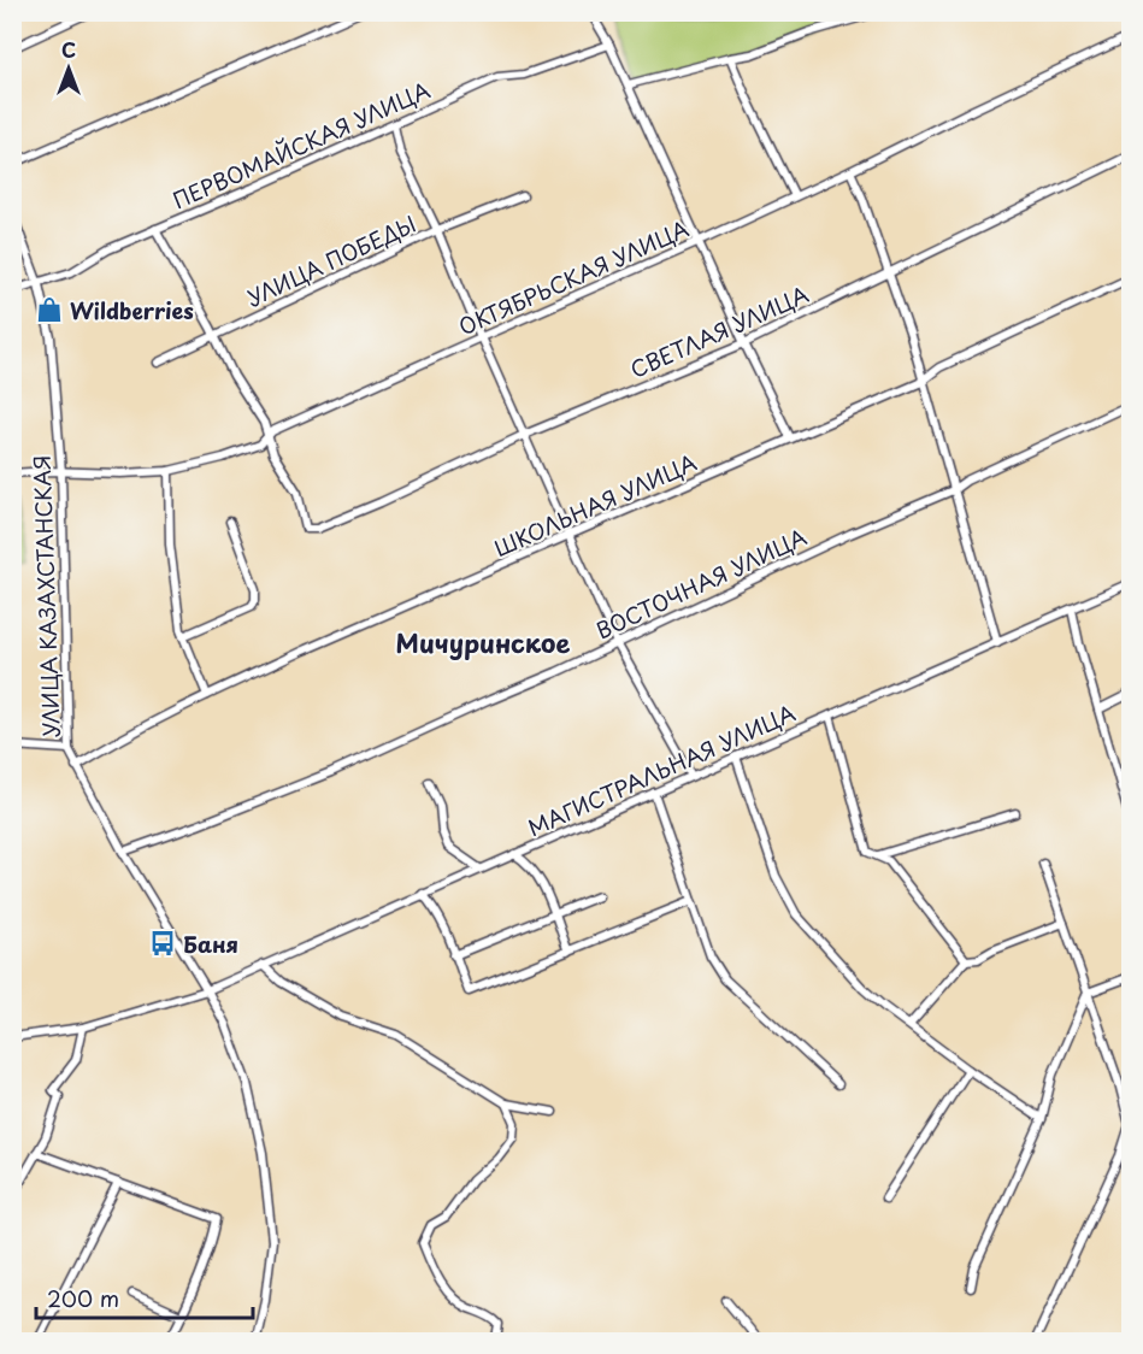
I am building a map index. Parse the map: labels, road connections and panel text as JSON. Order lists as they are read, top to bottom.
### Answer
{
  "streets": {
    "street": [
      "ПЕРВОМАЙСКАЯ УЛИЦА",
      "УЛИЦА ПОБЕДЫ",
      "ОКТЯБРЬСКАЯ УЛИЦА",
      "СВЕТЛАЯ УЛИЦА",
      "ШКОЛЬНАЯ УЛИЦА",
      "ВОСТОЧНАЯ УЛИЦА",
      "УЛИЦА КАЗАХСТАНСКАЯ",
      "МАГИСТРАЛЬНАЯ УЛИЦА"
    ]
  },
  "crossings": [
    ["ПЕРВОМАЙСКАЯ УЛИЦА", "УЛИЦА КАЗАХСТАНСКАЯ"],
    ["ОКТЯБРЬСКАЯ УЛИЦА", "СВЕТЛАЯ УЛИЦА"],
    ["ОКТЯБРЬСКАЯ УЛИЦА", "УЛИЦА КАЗАХСТАНСКАЯ"],
    ["ШКОЛЬНАЯ УЛИЦА", "УЛИЦА КАЗАХСТАНСКАЯ"],
    ["ВОСТОЧНАЯ УЛИЦА", "УЛИЦА КАЗАХСТАНСКАЯ"],
    ["УЛИЦА КАЗАХСТАНСКАЯ", "МАГИСТРАЛЬНАЯ УЛИЦА"]
  ],
  "districts": ["Мичуринское"],
  "places": {
    "shop": ["Wildberries"],
    "bus stop": ["Баня"]
  },
  "scale_bar": "200 m",
  "north": "top"
}
